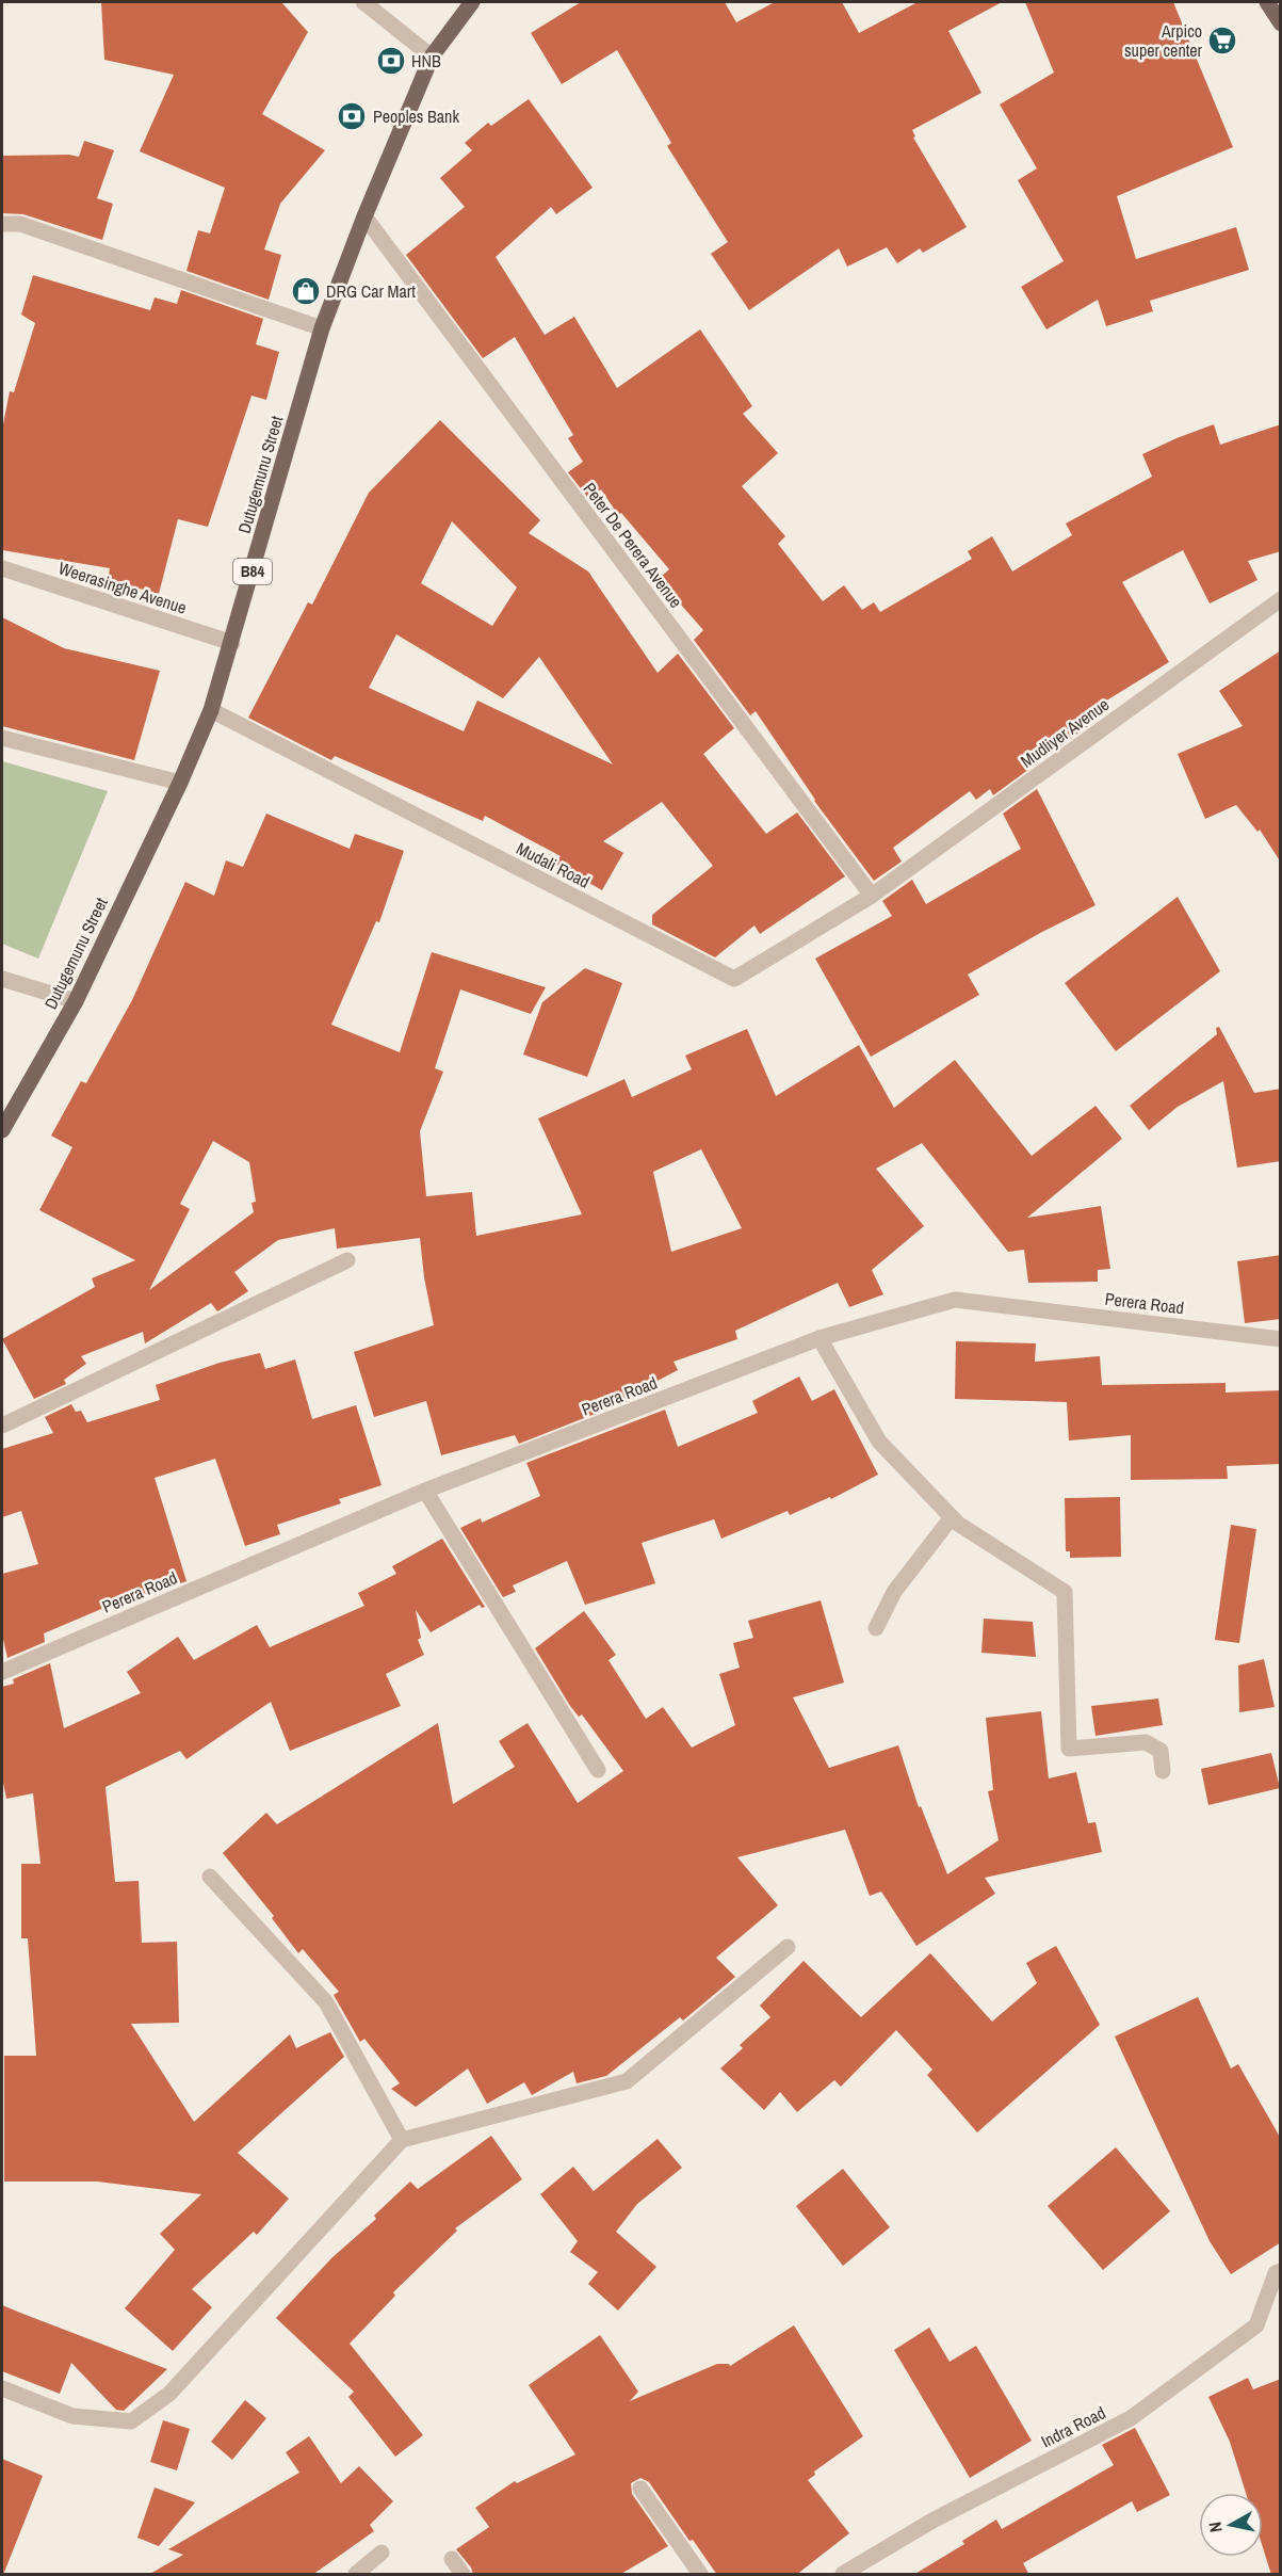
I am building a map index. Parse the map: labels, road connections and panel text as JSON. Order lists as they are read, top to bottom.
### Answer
{
  "streets": {
    "main road": ["Dutugemunu Street", "B84"],
    "street": [
      "Peter De Perera Avenue",
      "Weerasinghe Avenue",
      "Mudliyer Avenue",
      "Mudali Road",
      "Perera Road",
      "Indra Road"
    ]
  },
  "crossings": [
    ["Dutugemunu Street", "Peter De Perera Avenue"],
    ["Dutugemunu Street", "Weerasinghe Avenue"],
    ["Dutugemunu Street", "Mudali Road"],
    ["Peter De Perera Avenue", "Mudliyer Avenue"],
    ["Peter De Perera Avenue", "Mudali Road"],
    ["Mudliyer Avenue", "Mudali Road"]
  ],
  "places": {
    "supermarket": ["Arpico super center"],
    "bank": ["HNB", "Peoples Bank"],
    "shop": ["DRG Car Mart"]
  },
  "north": "left"
}
